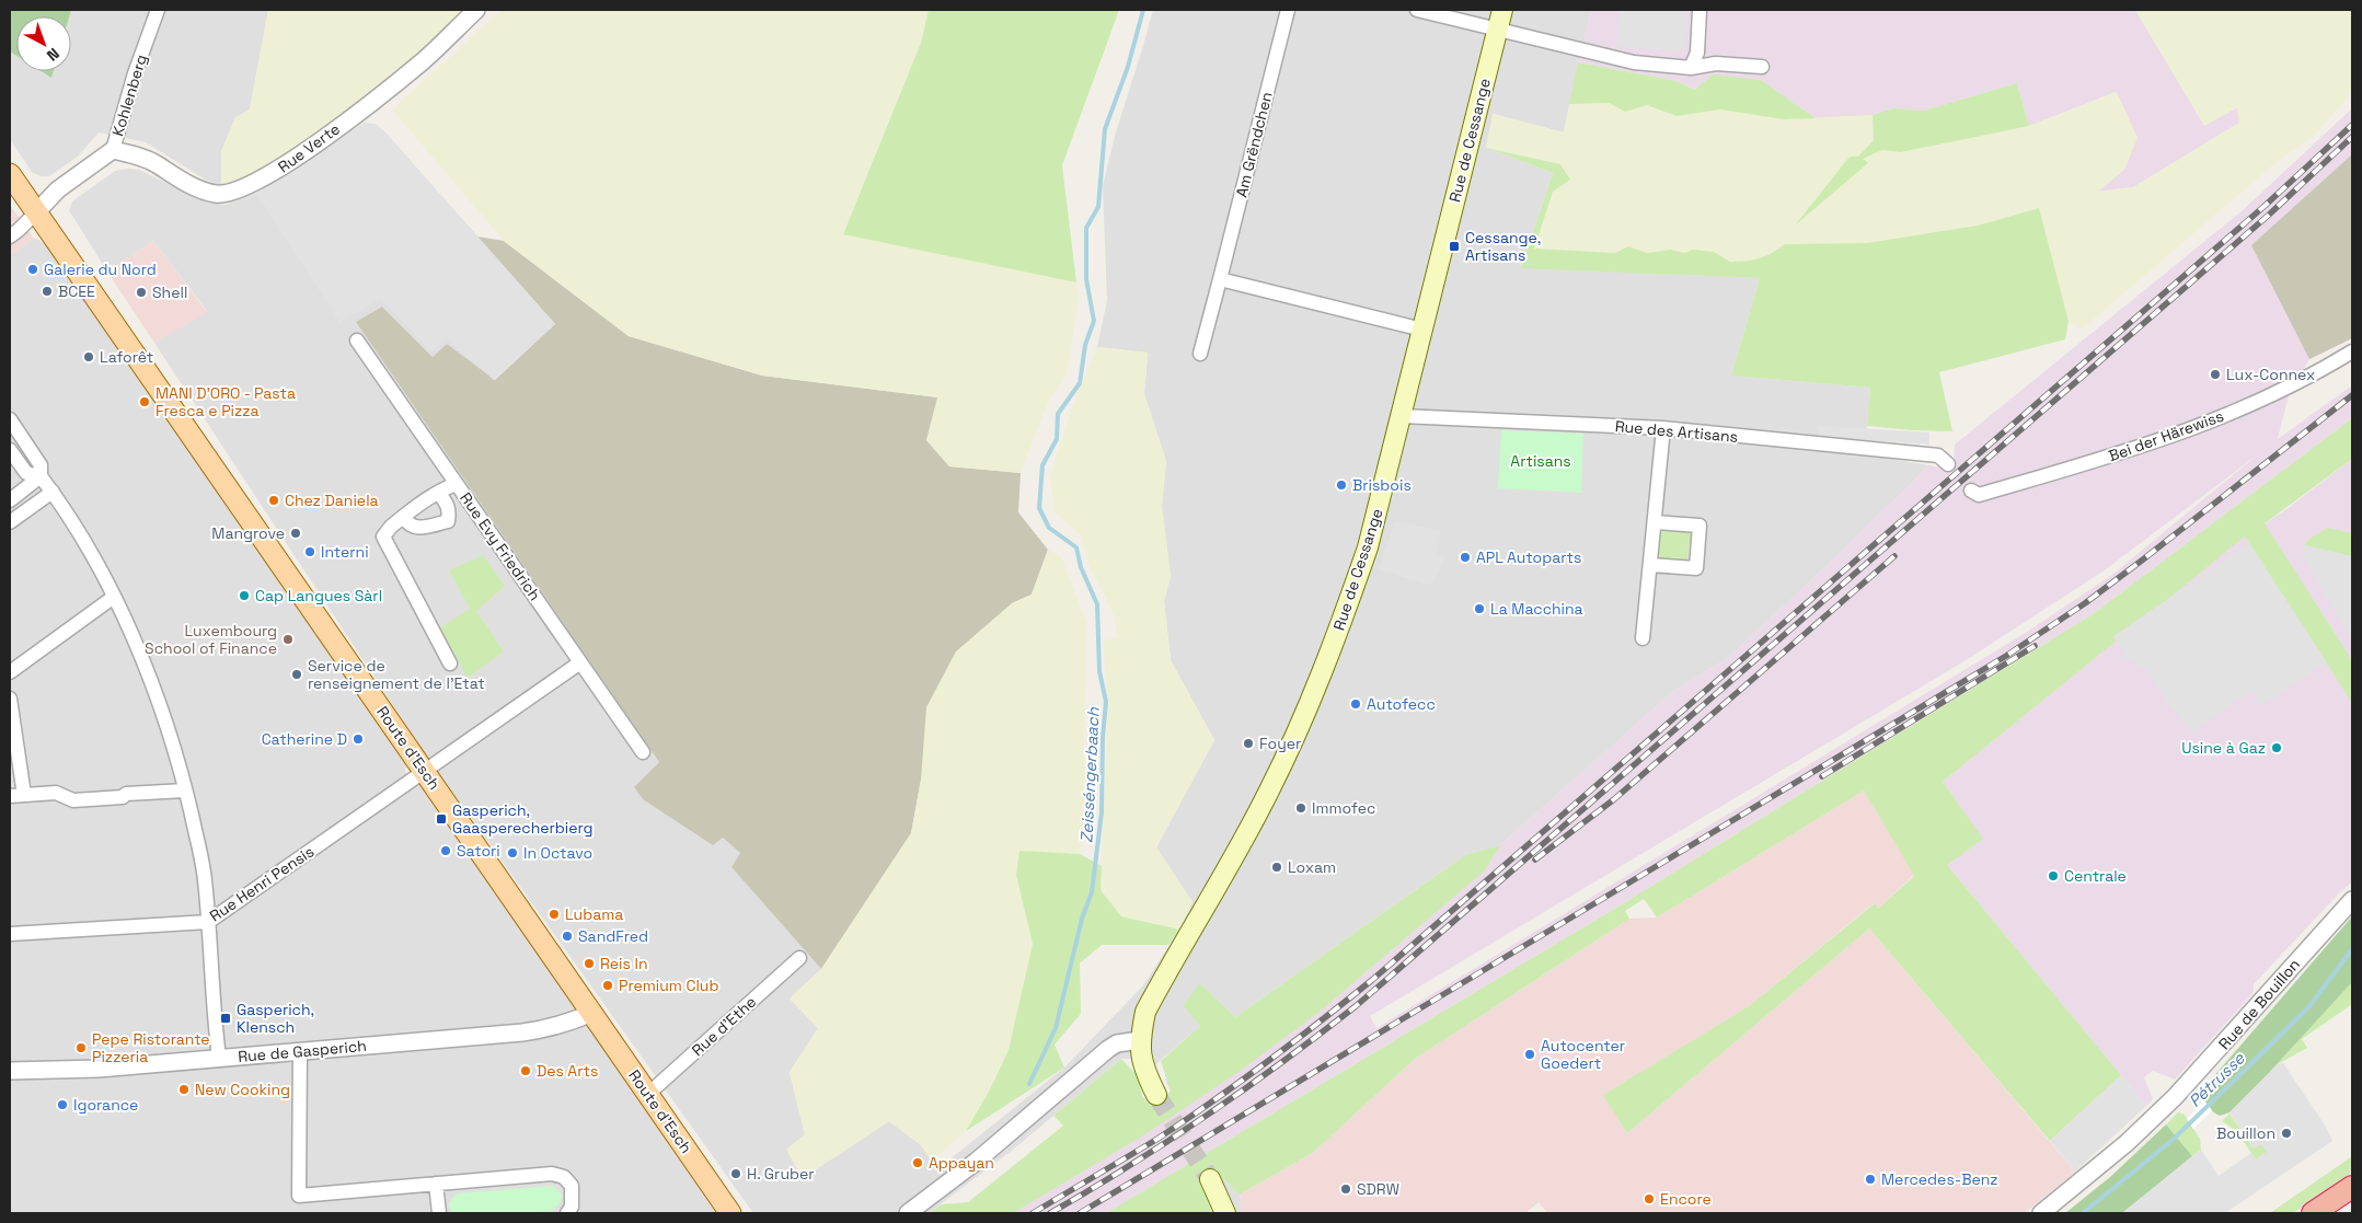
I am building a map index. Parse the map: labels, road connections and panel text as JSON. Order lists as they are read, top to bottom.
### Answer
{
  "streets": {
    "main road": ["Rue de Cessange", "Route d'Esch"],
    "street": [
      "Kohlenberg",
      "Am Grëndchen",
      "Rue Verte",
      "Rue des Artisans",
      "Bei der Härewiss",
      "Rue Evy Friedrich",
      "Rue Henri Pensis",
      "Rue de Bouillon",
      "Rue d'Ethe",
      "Rue de Gasperich"
    ]
  },
  "crossings": [
    ["Kohlenberg", "Rue Verte"],
    ["Kohlenberg", "Route d'Esch"],
    ["Rue de Cessange", "Rue des Artisans"],
    ["Rue Evy Friedrich", "Rue Henri Pensis"],
    ["Route d'Esch", "Rue Henri Pensis"],
    ["Route d'Esch", "Rue d'Ethe"],
    ["Route d'Esch", "Rue de Gasperich"]
  ],
  "water": ["Zeisséngerbaach", "Pétrusse"],
  "parks": ["Artisans"],
  "places": {
    "transit": ["Cessange, Artisans", "Gasperich, Gaasperecherbierg", "Gasperich, Klensch"],
    "other": [
      "Galerie du Nord",
      "BCEE",
      "Shell",
      "Laforêt",
      "Lux-Connex",
      "MANI D'ORO - Pasta Fresca e Pizza",
      "Brisbois",
      "Chez Daniela",
      "Mangrove",
      "Interni",
      "APL Autoparts",
      "Cap Langues Sàrl",
      "La Macchina",
      "Luxembourg School of Finance",
      "Service de renseignement de l'Etat",
      "Autofecc",
      "Catherine D",
      "Foyer",
      "Usine à Gaz",
      "Immofec",
      "Satori",
      "In Octavo",
      "Loxam",
      "Centrale",
      "Lubama",
      "SandFred",
      "Reis In",
      "Premium Club",
      "Pepe Ristorante Pizzeria",
      "Autocenter Goedert",
      "Des Arts",
      "New Cooking",
      "Igorance",
      "Bouillon",
      "Appayan",
      "H. Gruber",
      "Mercedes-Benz",
      "SDRW",
      "Encore"
    ]
  },
  "north": "bottom right"
}
